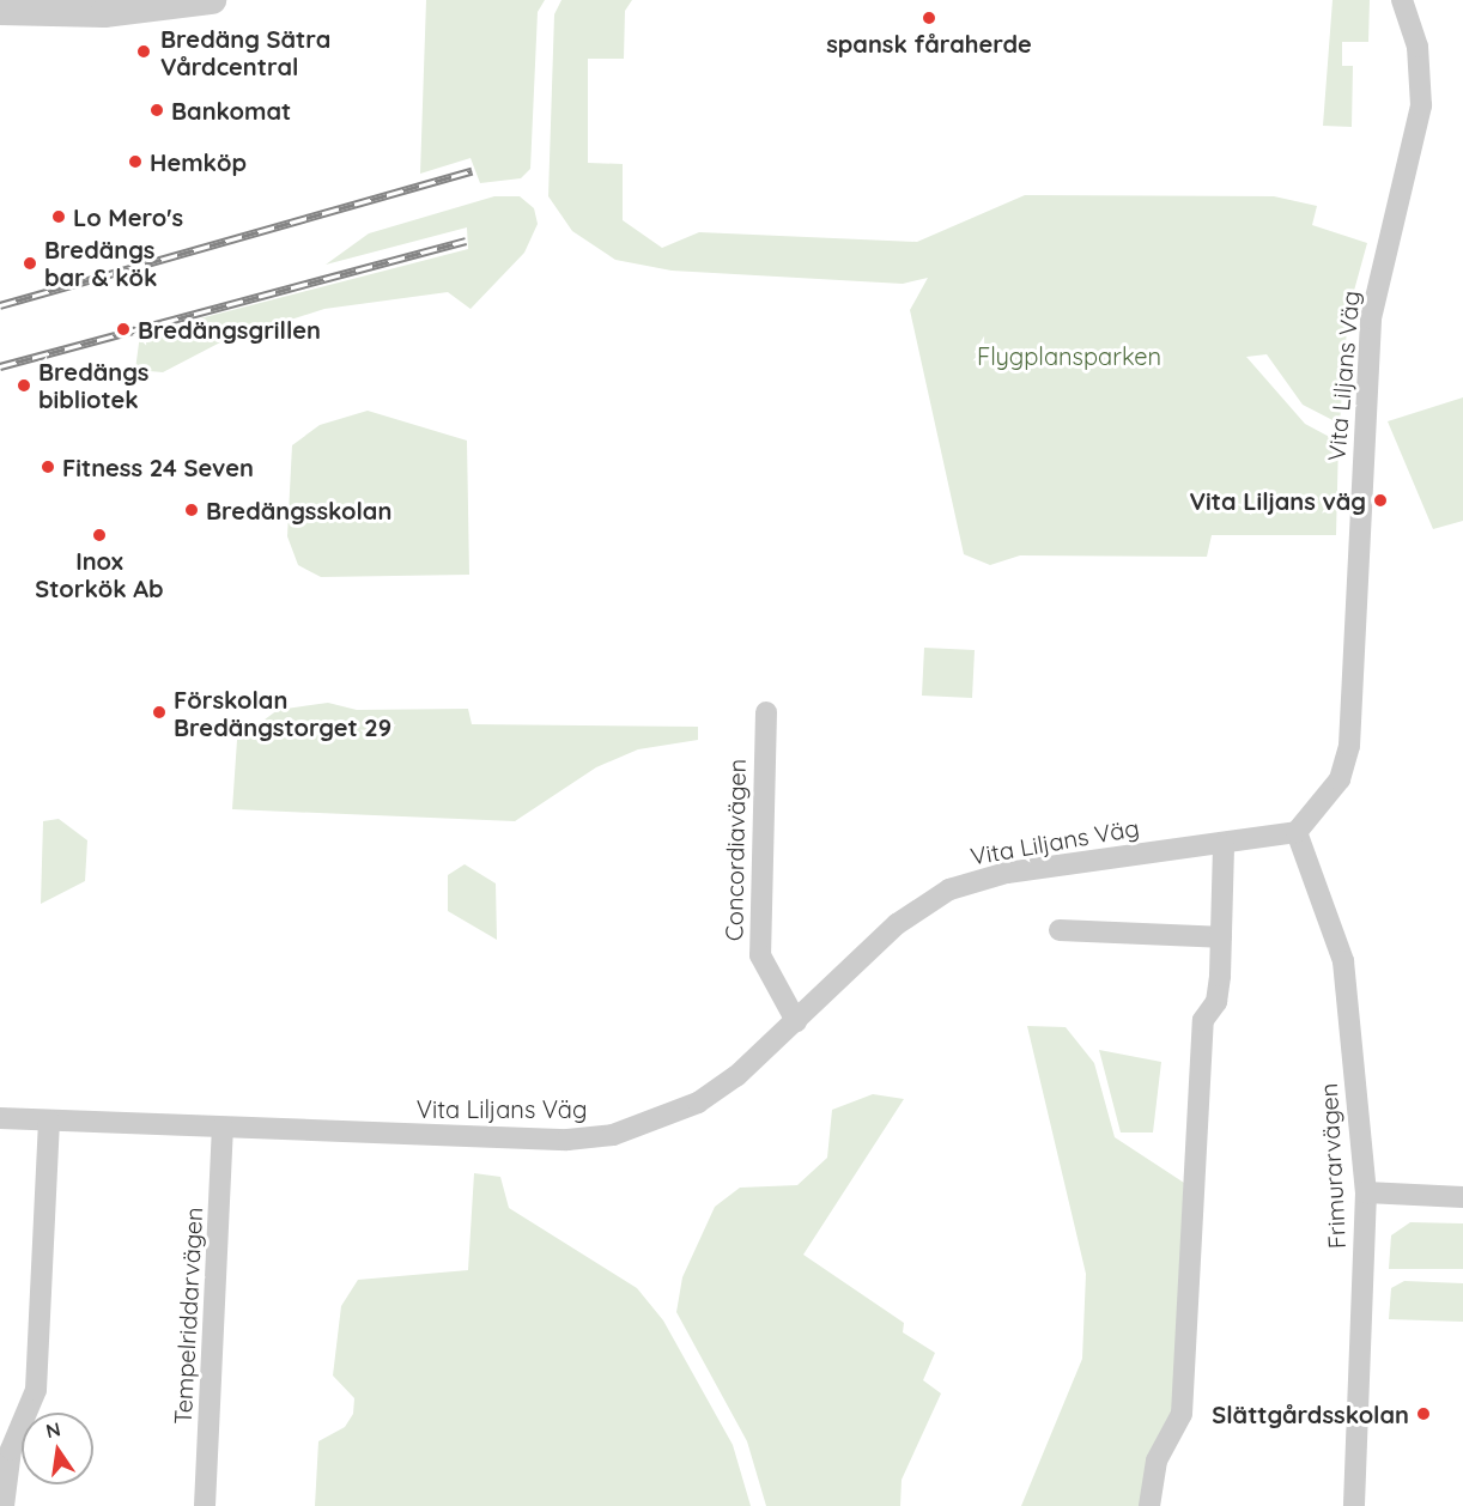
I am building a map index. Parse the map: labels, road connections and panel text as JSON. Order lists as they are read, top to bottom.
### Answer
{
  "streets": {
    "street": [
      "Vita Liljans Väg",
      "Concordiavägen",
      "Frimurarvägen",
      "Tempelriddarvägen"
    ]
  },
  "crossings": [
    ["Vita Liljans Väg", "Concordiavägen"],
    ["Vita Liljans Väg", "Frimurarvägen"],
    ["Vita Liljans Väg", "Tempelriddarvägen"]
  ],
  "parks": ["Flygplansparken"],
  "places": [
    "spansk fåraherde",
    "Bredäng Sätra Vårdcentral",
    "Bankomat",
    "Hemköp",
    "Lo Mero's",
    "Bredängs bar & kök",
    "Bredängsgrillen",
    "Bredängs bibliotek",
    "Fitness 24 Seven",
    "Vita Liljans väg",
    "Bredängsskolan",
    "Inox Storkök Ab",
    "Förskolan Bredängstorget 29",
    "Slättgårdsskolan"
  ],
  "north": "top"
}
